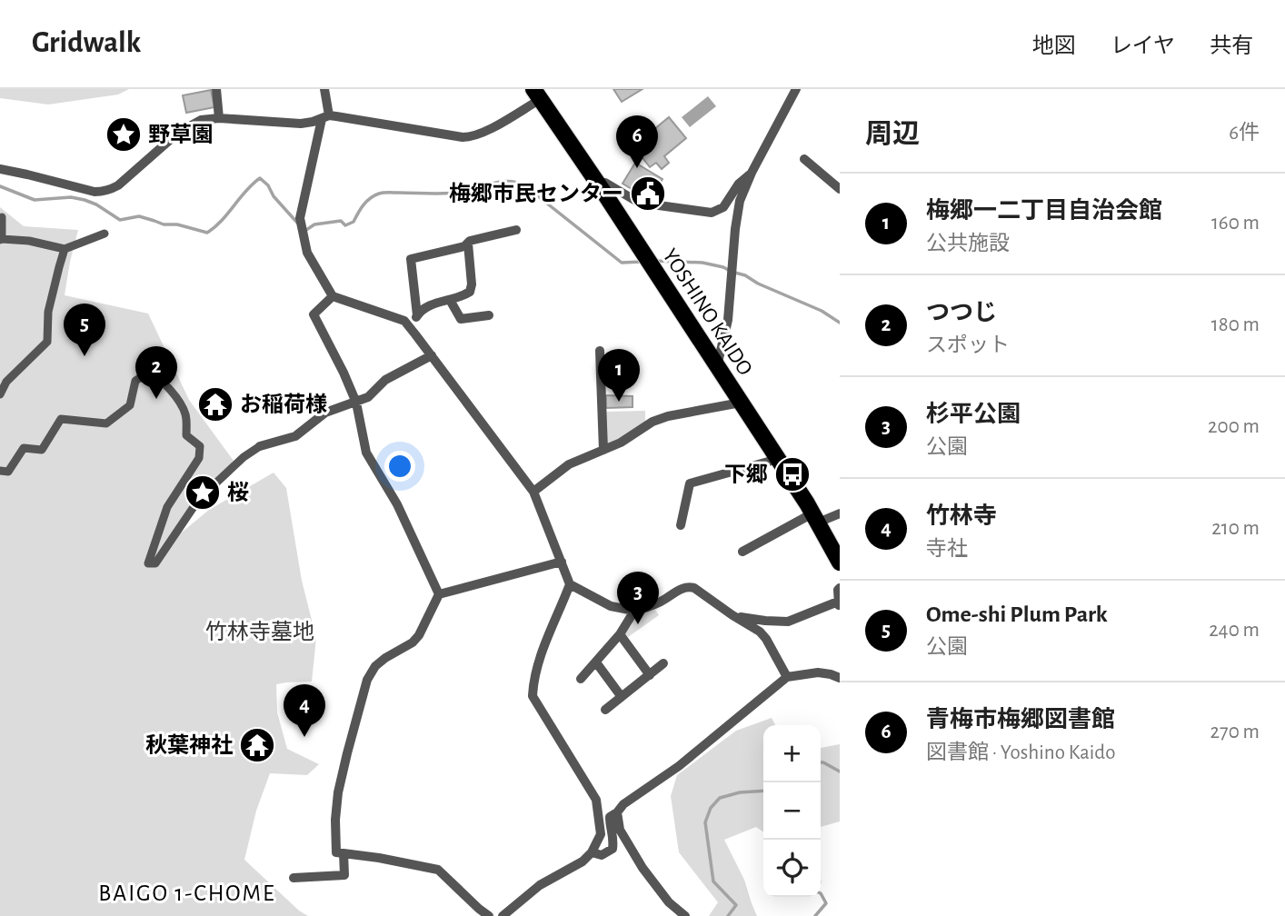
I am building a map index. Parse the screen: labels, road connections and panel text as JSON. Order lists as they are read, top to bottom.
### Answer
{
  "streets": {
    "main road": ["YOSHINO KAIDO"]
  },
  "districts": ["BAIGO 1-CHOME"],
  "parks": ["竹林寺墓地"],
  "places": {
    "place": ["野草園", "桜"],
    "public building": ["梅郷市民センター"],
    "temple": ["お稲荷様", "秋葉神社"],
    "bus stop": ["下郷"]
  },
  "page": {
    "header": "Gridwalk",
    "nav": ["地図", "レイヤ", "共有"],
    "heading": ["周辺", "6件"],
    "pins": [
      "6",
      "5",
      "2",
      "1",
      "3",
      "4"
    ],
    "list": [
      {
        "mark": "1",
        "name": "梅郷一二丁目自治会館",
        "note": "公共施設",
        "value": "160 m"
      },
      {
        "mark": "2",
        "name": "つつじ",
        "note": "スポット",
        "value": "180 m"
      },
      {
        "mark": "3",
        "name": "杉平公園",
        "note": "公園",
        "value": "200 m"
      },
      {
        "mark": "4",
        "name": "竹林寺",
        "note": "寺社",
        "value": "210 m"
      },
      {
        "mark": "5",
        "name": "Ome-shi Plum Park",
        "note": "公園",
        "value": "240 m"
      },
      {
        "mark": "6",
        "name": "青梅市梅郷図書館",
        "note": "図書館 · Yoshino Kaido",
        "value": "270 m"
      }
    ],
    "map_buttons": ["+", "−"]
  }
}
